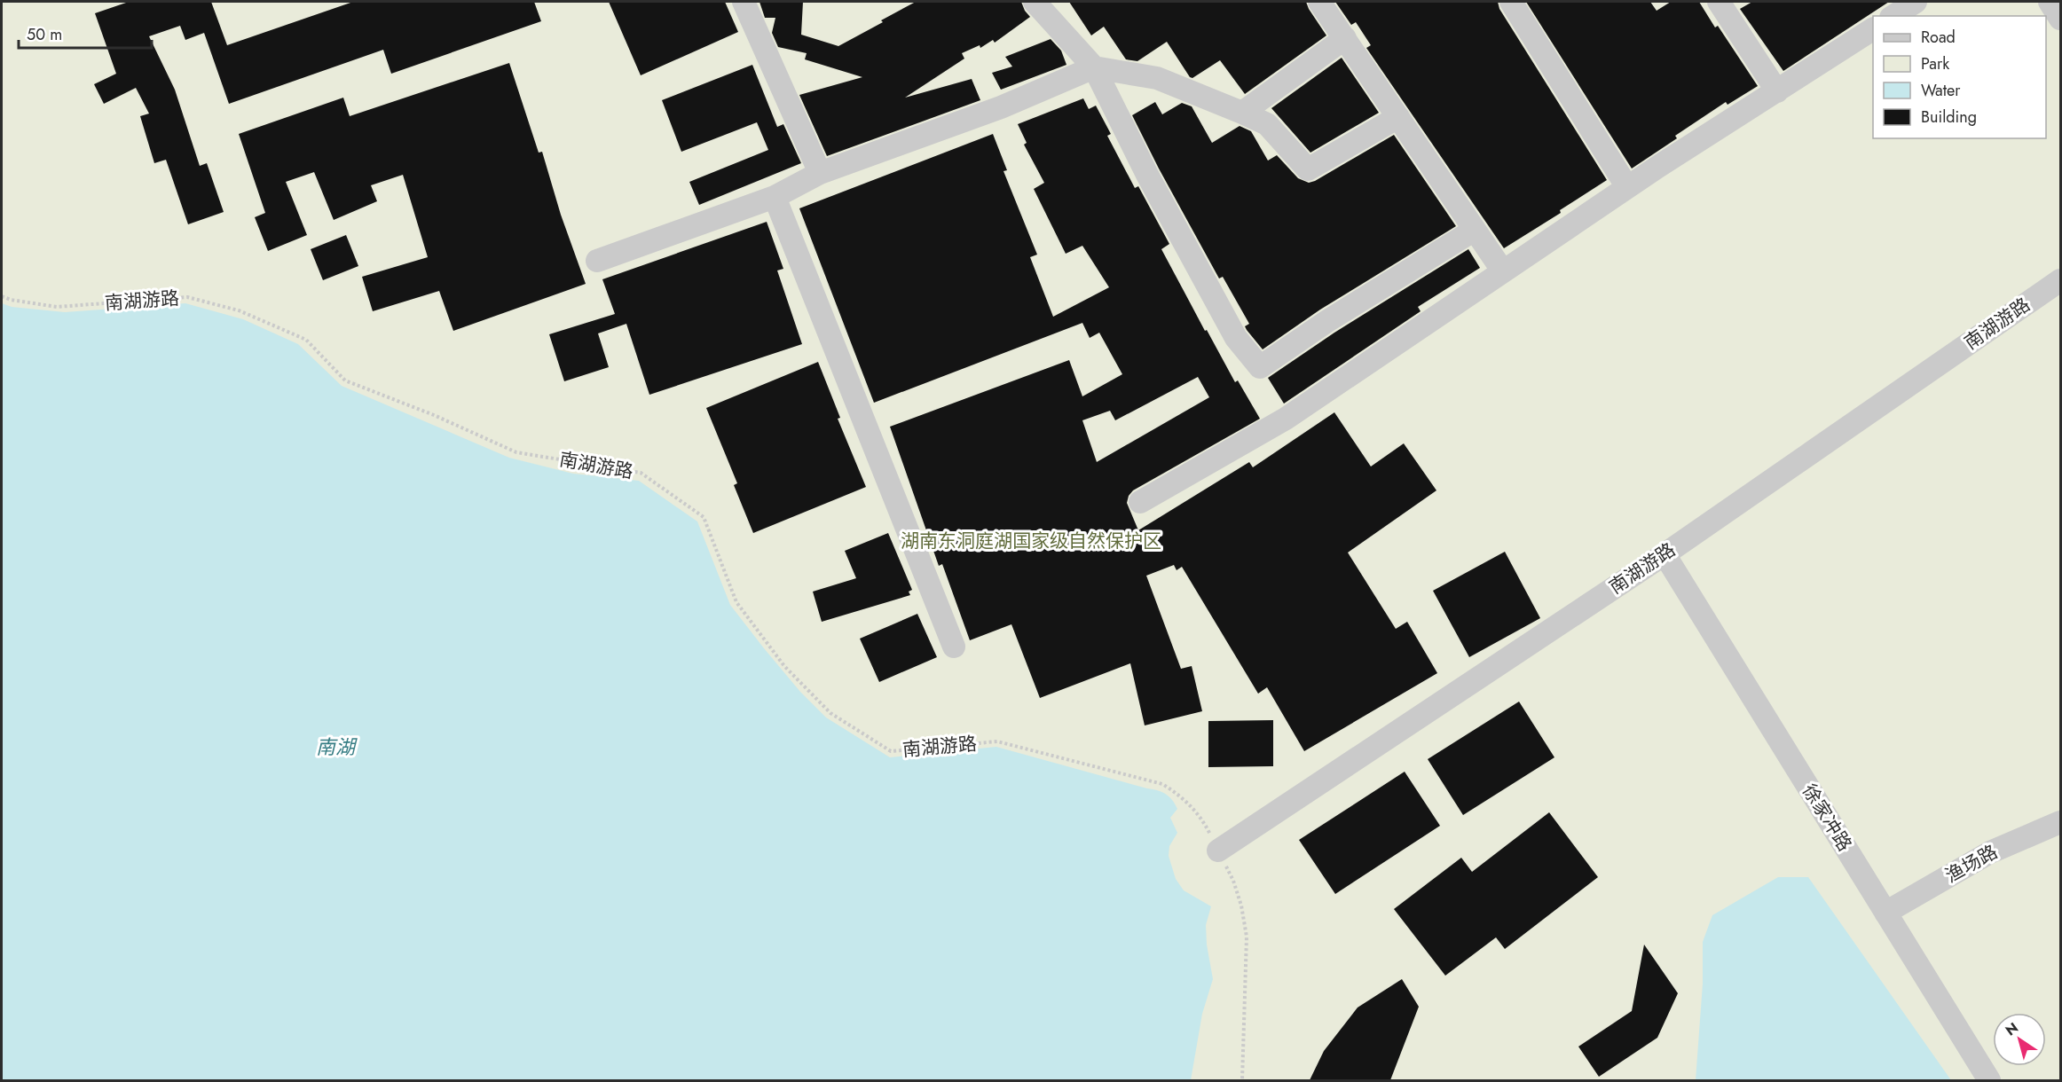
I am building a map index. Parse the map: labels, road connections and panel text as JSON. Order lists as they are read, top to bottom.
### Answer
{
  "streets": {
    "street": ["南湖游路", "徐家冲路", "渔场路"]
  },
  "crossings": [
    ["南湖游路", "徐家冲路"],
    ["徐家冲路", "渔场路"]
  ],
  "water": ["南湖"],
  "parks": ["湖南东洞庭湖国家级自然保护区"],
  "legend": [
    "Road",
    "Park",
    "Water",
    "Building"
  ],
  "scale_bar": "50 m",
  "north": "top left"
}
